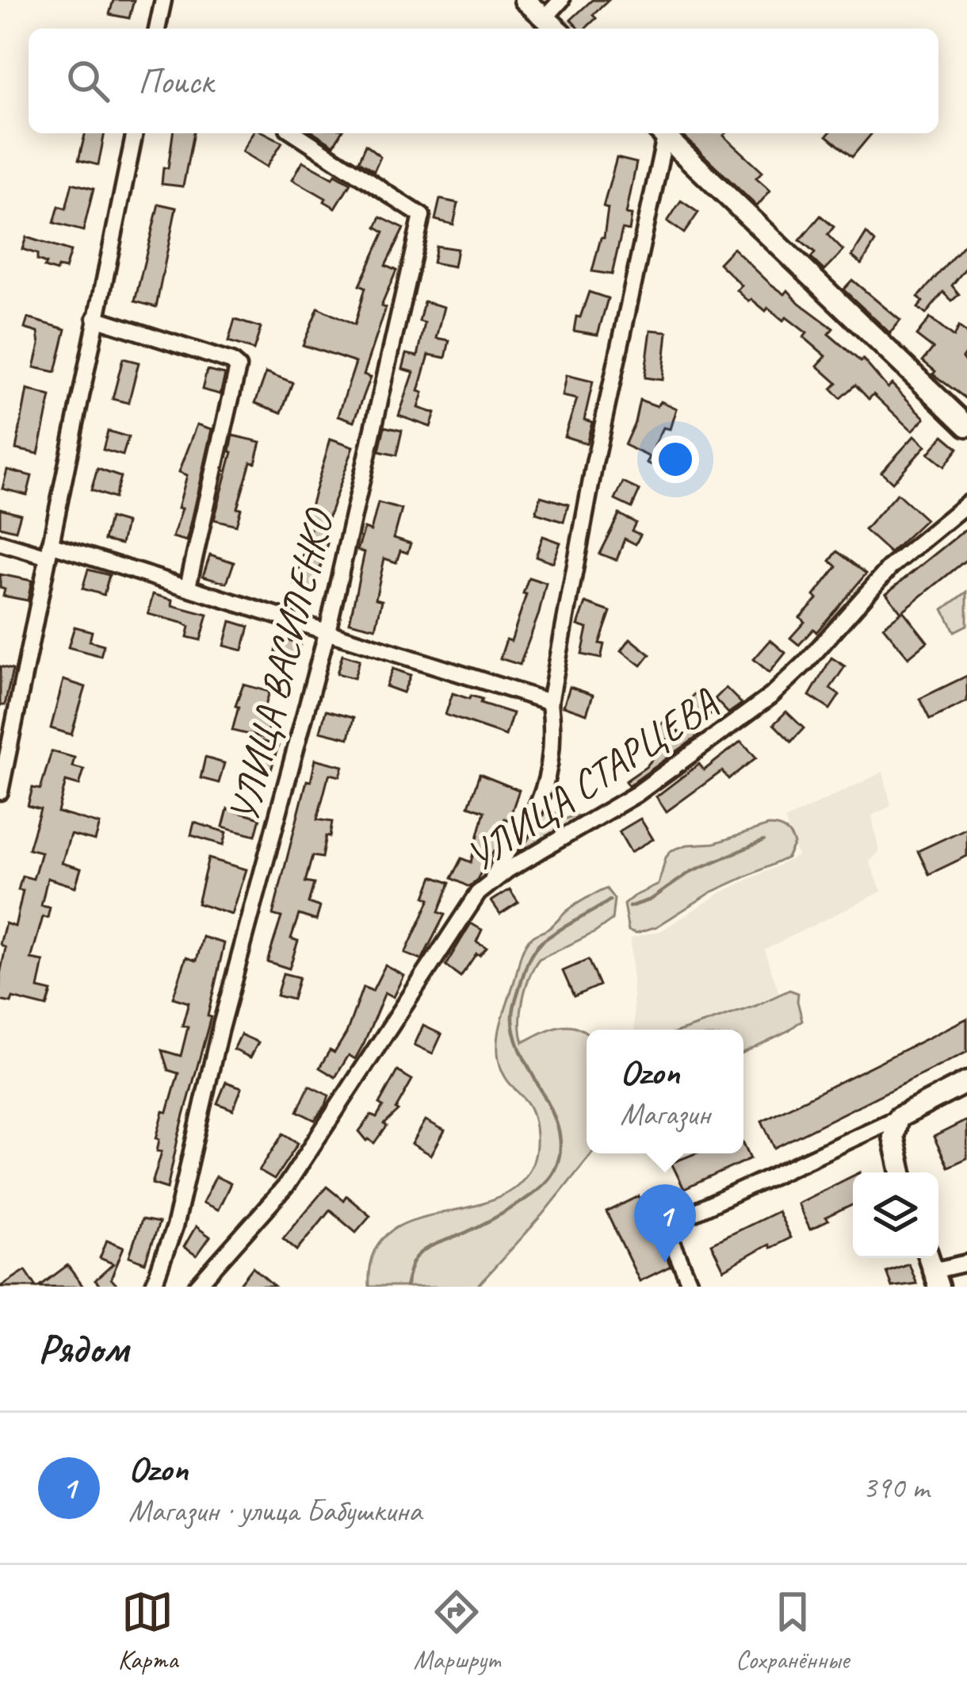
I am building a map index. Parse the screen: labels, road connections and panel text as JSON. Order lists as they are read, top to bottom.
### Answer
{
  "streets": {
    "street": ["УЛИЦА ВАСИЛЕНКО", "УЛИЦА СТАРЦЕВА"]
  },
  "page": {
    "search": "Поиск",
    "popup": ["Ozon", "Магазин"],
    "pins": "1",
    "heading": "Рядом",
    "list": [
      {
        "mark": "1",
        "name": "Ozon",
        "note": "Магазин · улица Бабушкина",
        "value": "390 m"
      }
    ],
    "nav": ["Карта", "Маршрут", "Сохранённые"]
  }
}
